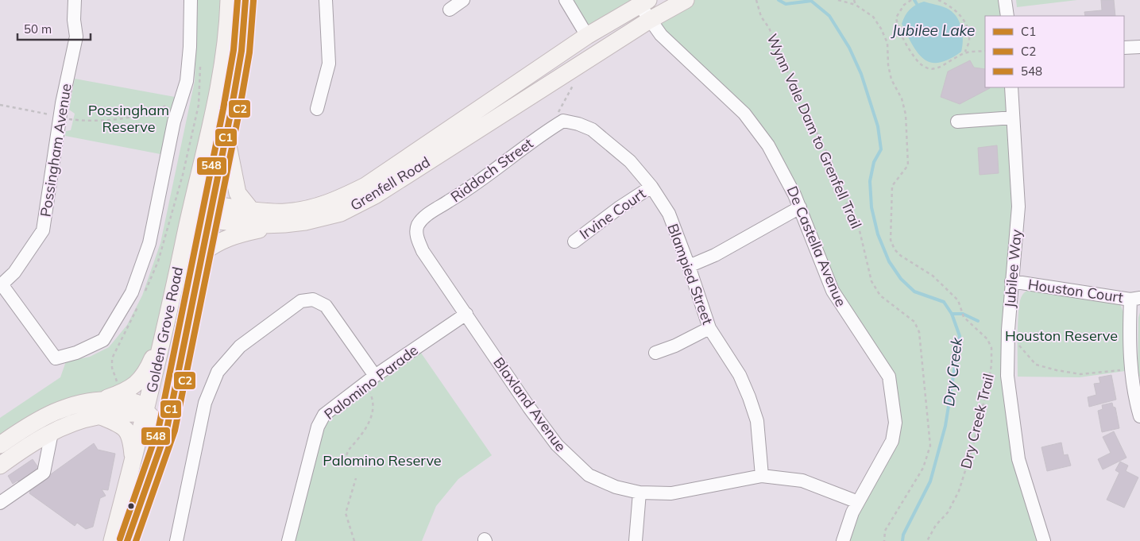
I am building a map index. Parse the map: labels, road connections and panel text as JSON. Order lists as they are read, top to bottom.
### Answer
{
  "streets": {
    "main road": ["Grenfell Road", "Golden Grove Road"],
    "street": [
      "Possingham Avenue",
      "Riddoch Street",
      "Irvine Court",
      "De Castella Avenue",
      "Jubilee Way",
      "Blampied Street",
      "Houston Court",
      "Palomino Parade",
      "Blaxland Avenue"
    ],
    "path": ["Wynn Vale Dam to Grenfell Trail", "Dry Creek Trail"]
  },
  "crossings": [
    ["Riddoch Street", "Blampied Street"],
    ["Riddoch Street", "Blaxland Avenue"],
    ["Grenfell Road", "De Castella Avenue"],
    ["Grenfell Road", "Golden Grove Road"],
    ["Irvine Court", "Blampied Street"],
    ["De Castella Avenue", "Blaxland Avenue"],
    ["Jubilee Way", "Houston Court"],
    ["Blampied Street", "Blaxland Avenue"],
    ["Palomino Parade", "Blaxland Avenue"]
  ],
  "water": ["Jubilee Lake", "Dry Creek"],
  "parks": ["Possingham Reserve", "Houston Reserve", "Palomino Reserve"],
  "lines": ["transit line C1", "transit line 548", "transit line C2"],
  "legend": ["C1", "C2", "548"],
  "scale_bar": "50 m"
}
